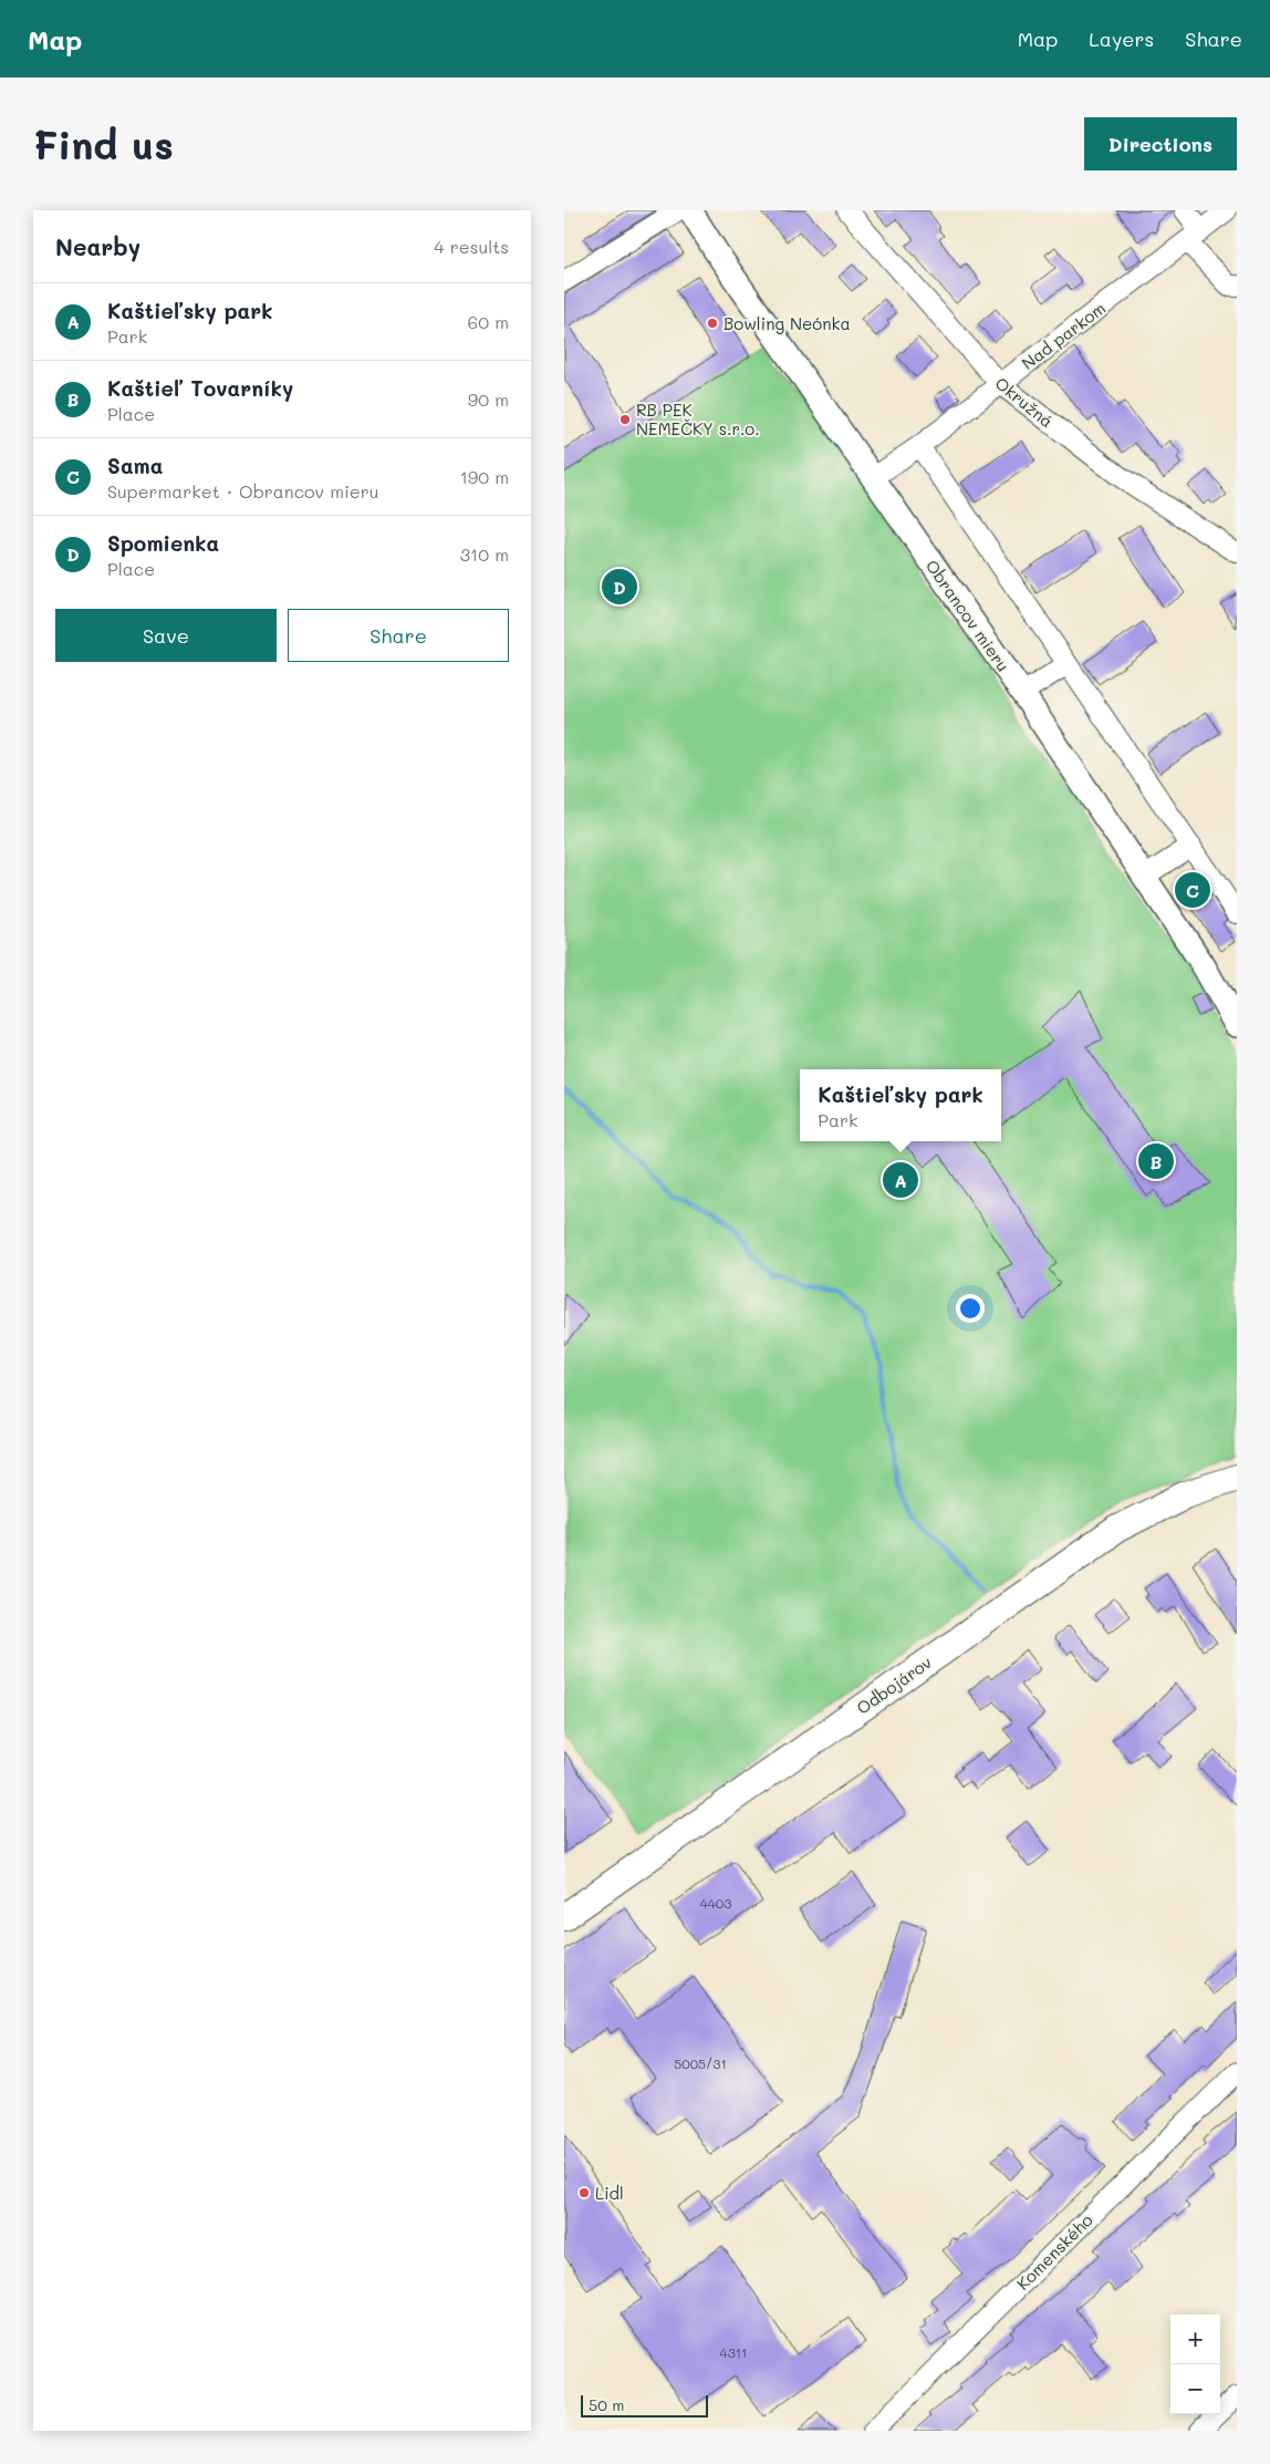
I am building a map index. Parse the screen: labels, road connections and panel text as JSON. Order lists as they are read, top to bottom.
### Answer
{
  "streets": {
    "main road": ["Odbojárov"],
    "street": [
      "Nad parkom",
      "Okružná",
      "Obrancov mieru",
      "Komenského"
    ]
  },
  "crossings": [
    ["Nad parkom", "Okružná"],
    ["Nad parkom", "Obrancov mieru"]
  ],
  "places": ["Bowling Neónka", "RB PEK NEMEČKY s.r.o.", "Lidl"],
  "house_numbers": ["4403", "5005/31", "4311"],
  "scale_bar": "50 m",
  "page": {
    "header": "Map",
    "nav": ["Map", "Layers", "Share"],
    "buttons": [
      "Directions",
      ["Save", "Share"]
    ],
    "title": "Find us",
    "heading": ["Nearby", "4 results"],
    "list": [
      {
        "mark": "A",
        "name": "Kaštieľsky park",
        "note": "Park",
        "value": "60 m"
      },
      {
        "mark": "B",
        "name": "Kaštieľ Tovarníky",
        "note": "Place",
        "value": "90 m"
      },
      {
        "mark": "C",
        "name": "Sama",
        "note": "Supermarket · Obrancov mieru",
        "value": "190 m"
      },
      {
        "mark": "D",
        "name": "Spomienka",
        "note": "Place",
        "value": "310 m"
      }
    ],
    "pins": [
      "D",
      "C",
      "B",
      "A"
    ],
    "popup": ["Kaštieľsky park", "Park"],
    "map_buttons": ["+", "−"],
    "scale": "50 m"
  }
}
